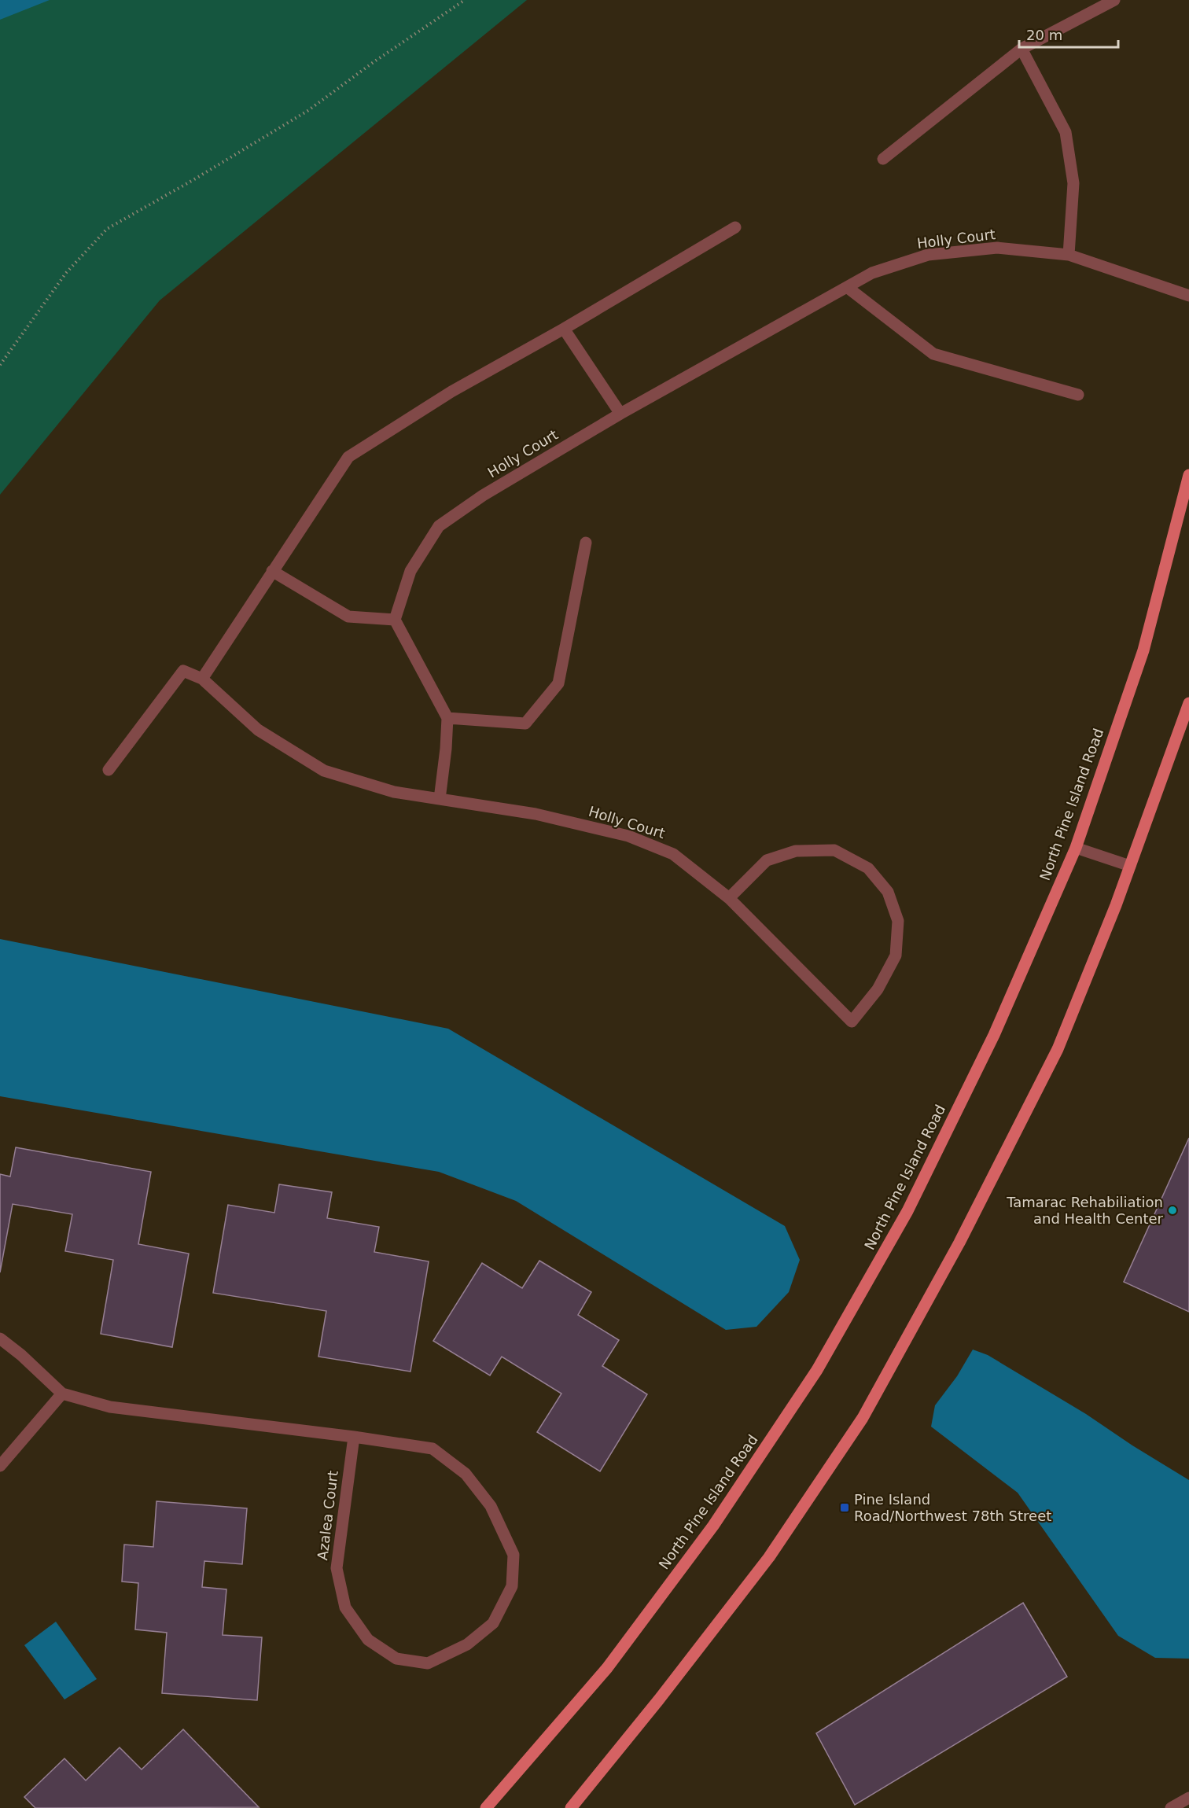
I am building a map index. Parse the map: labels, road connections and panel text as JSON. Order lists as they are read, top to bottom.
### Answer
{
  "streets": {
    "main road": ["North Pine Island Road"],
    "lane": ["Holly Court", "Azalea Court"]
  },
  "places": {
    "other": ["Tamarac Rehabiliation and Health Center"],
    "transit": ["Pine Island Road/Northwest 78th Street"]
  },
  "scale_bar": "20 m"
}
